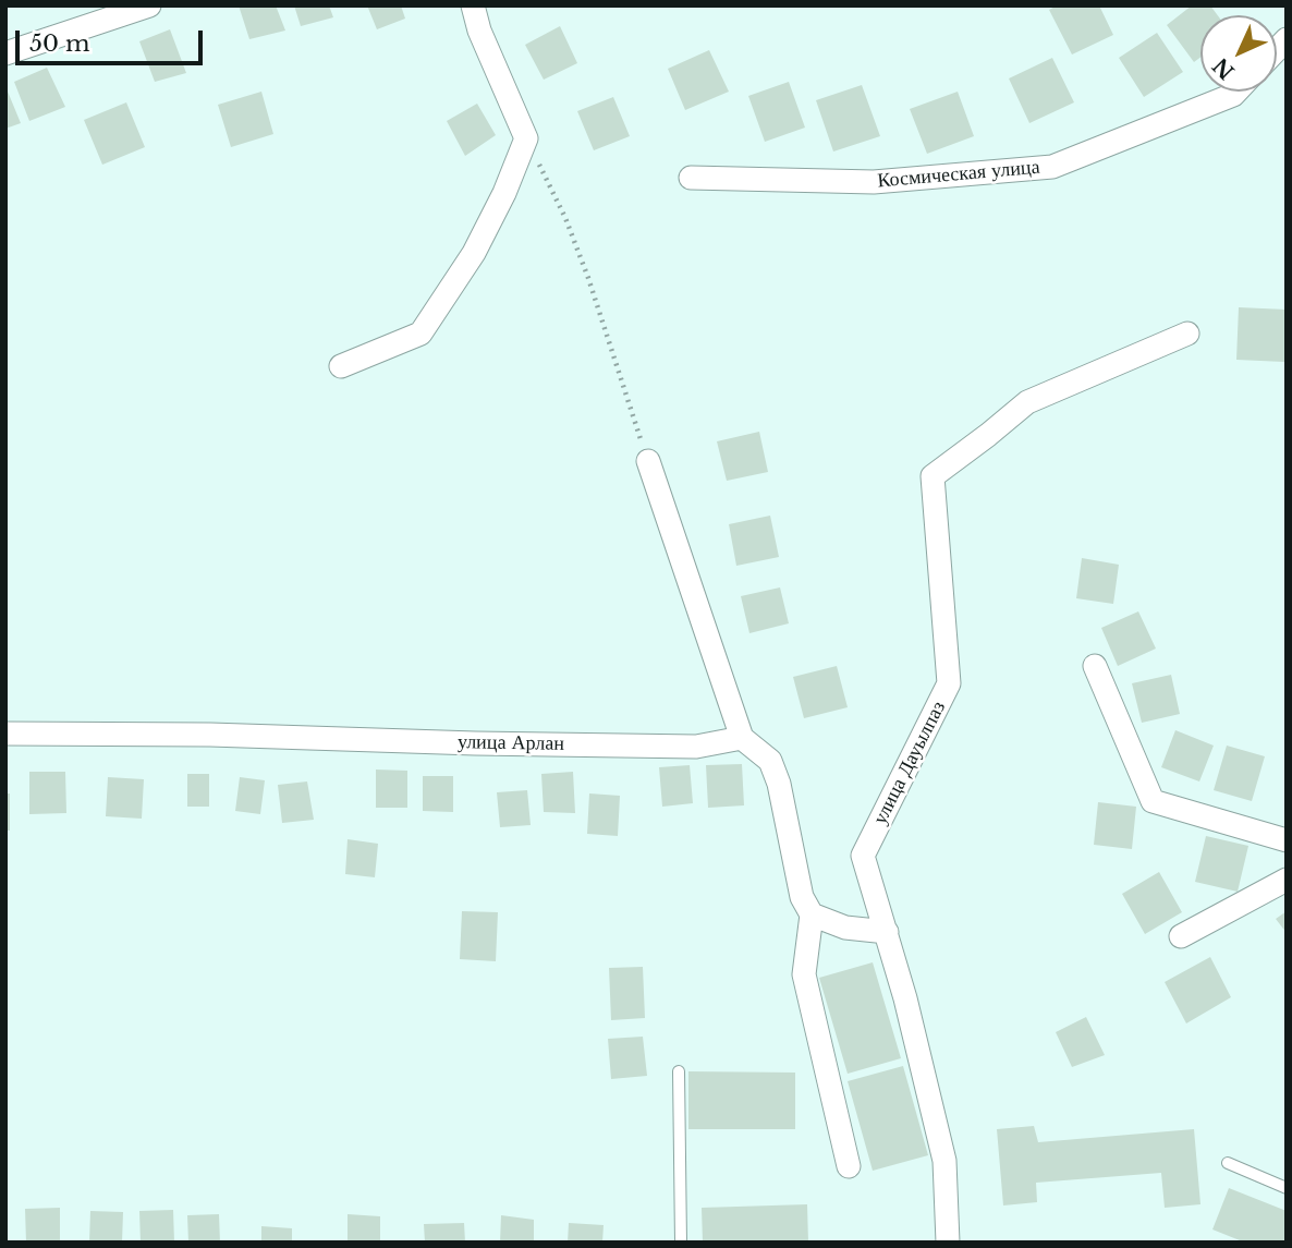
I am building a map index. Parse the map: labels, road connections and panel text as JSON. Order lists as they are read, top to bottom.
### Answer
{
  "streets": {
    "street": ["Космическая улица", "улица Арлан", "улица Дауылпаз"]
  },
  "scale_bar": "50 m",
  "north": "bottom left"
}
